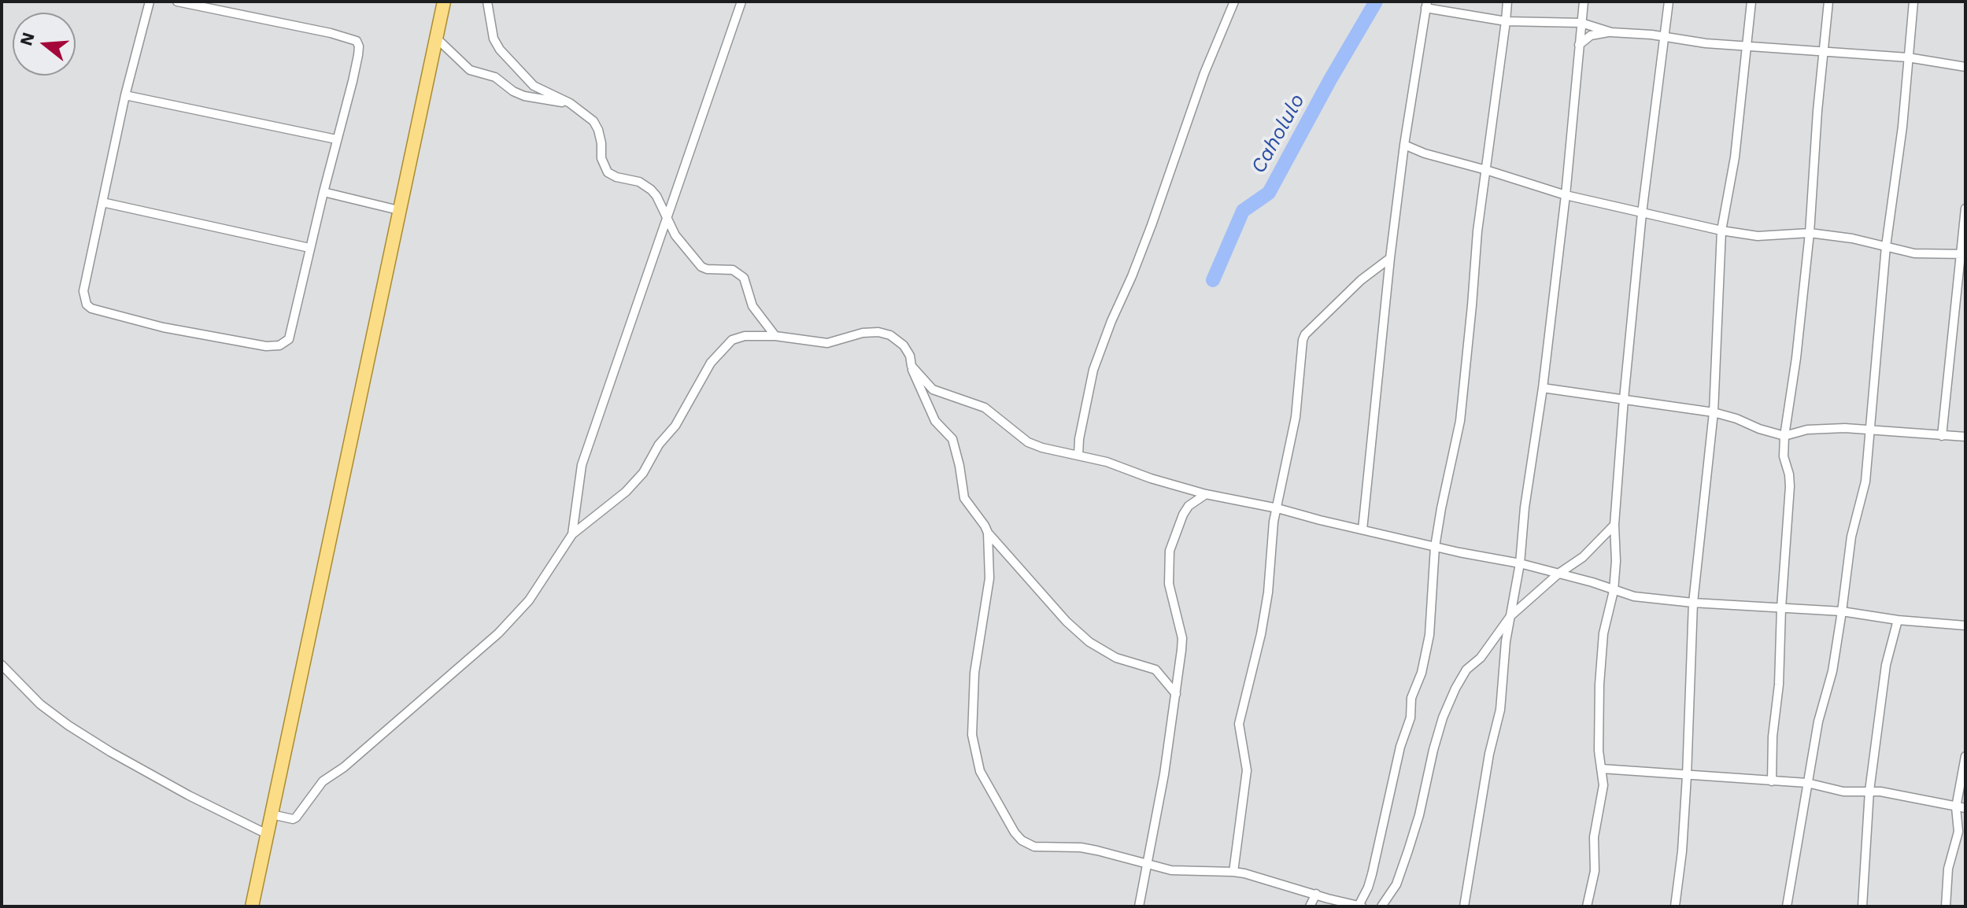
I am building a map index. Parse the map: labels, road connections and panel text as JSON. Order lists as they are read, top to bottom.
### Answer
{
  "water": ["Caholulo"],
  "north": "left"
}
